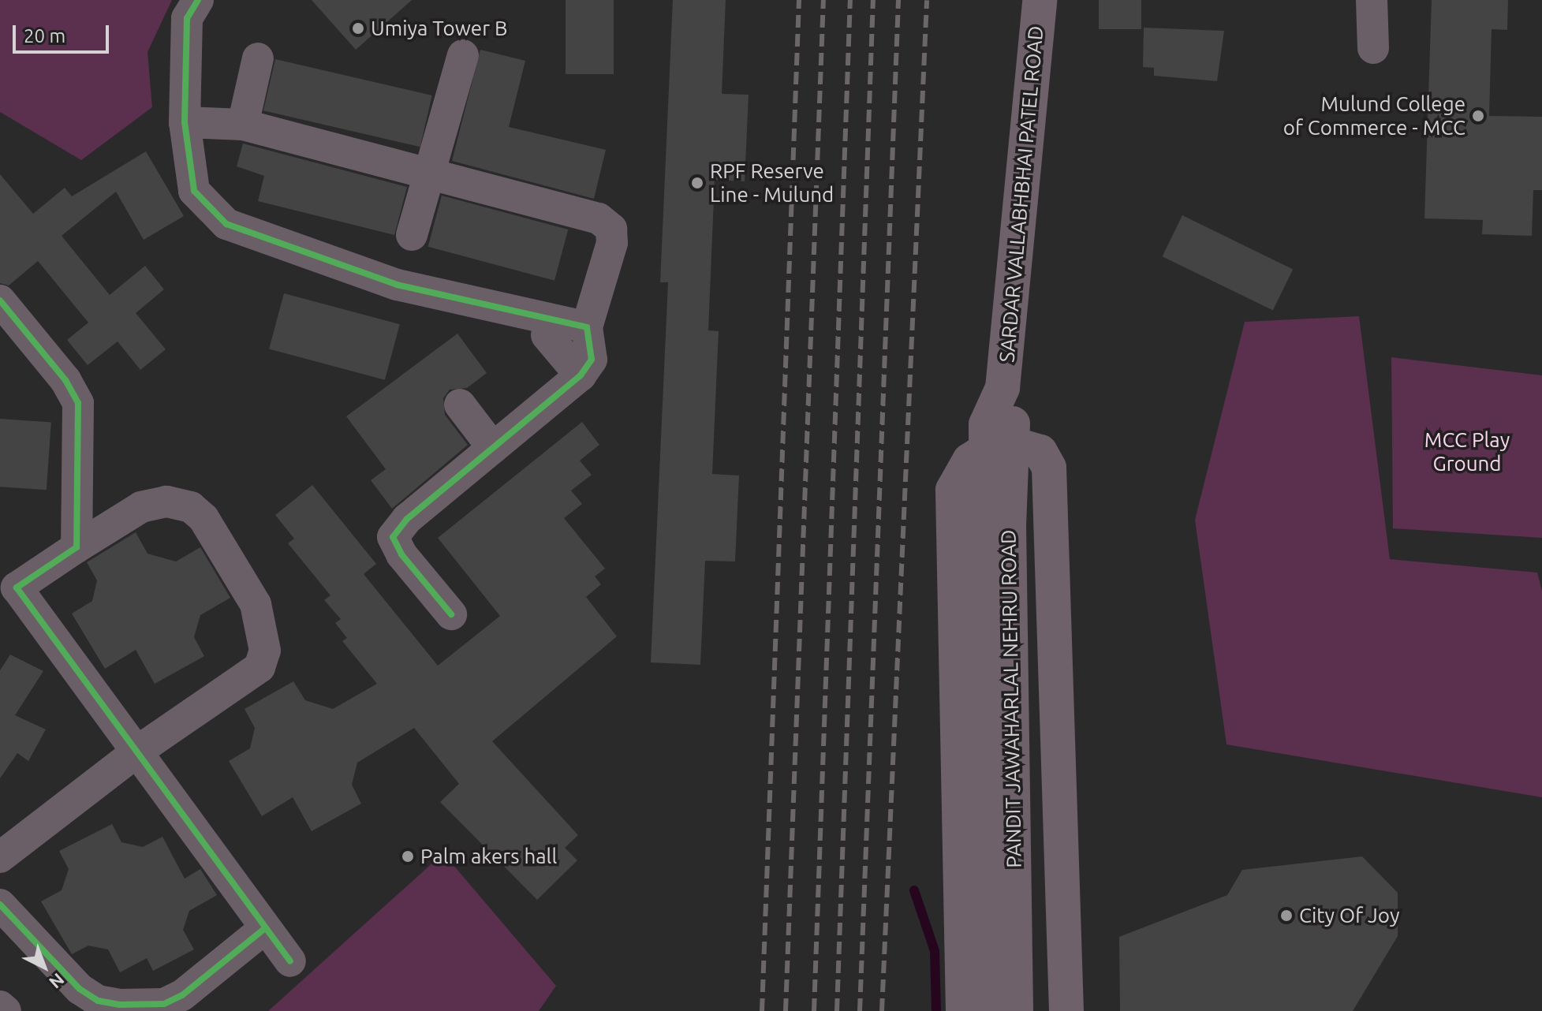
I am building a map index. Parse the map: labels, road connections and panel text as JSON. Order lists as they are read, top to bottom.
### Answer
{
  "streets": {
    "main road": ["SARDAR VALLABHBHAI PATEL ROAD", "PANDIT JAWAHARLAL NEHRU ROAD"]
  },
  "crossings": [
    ["SARDAR VALLABHBHAI PATEL ROAD", "PANDIT JAWAHARLAL NEHRU ROAD"]
  ],
  "parks": ["MCC Play Ground"],
  "places": [
    "Umiya Tower B",
    "Mulund College of Commerce - MCC",
    "RPF Reserve Line - Mulund",
    "Palm akers hall",
    "City Of Joy"
  ],
  "scale_bar": "20 m",
  "north": "bottom right"
}
